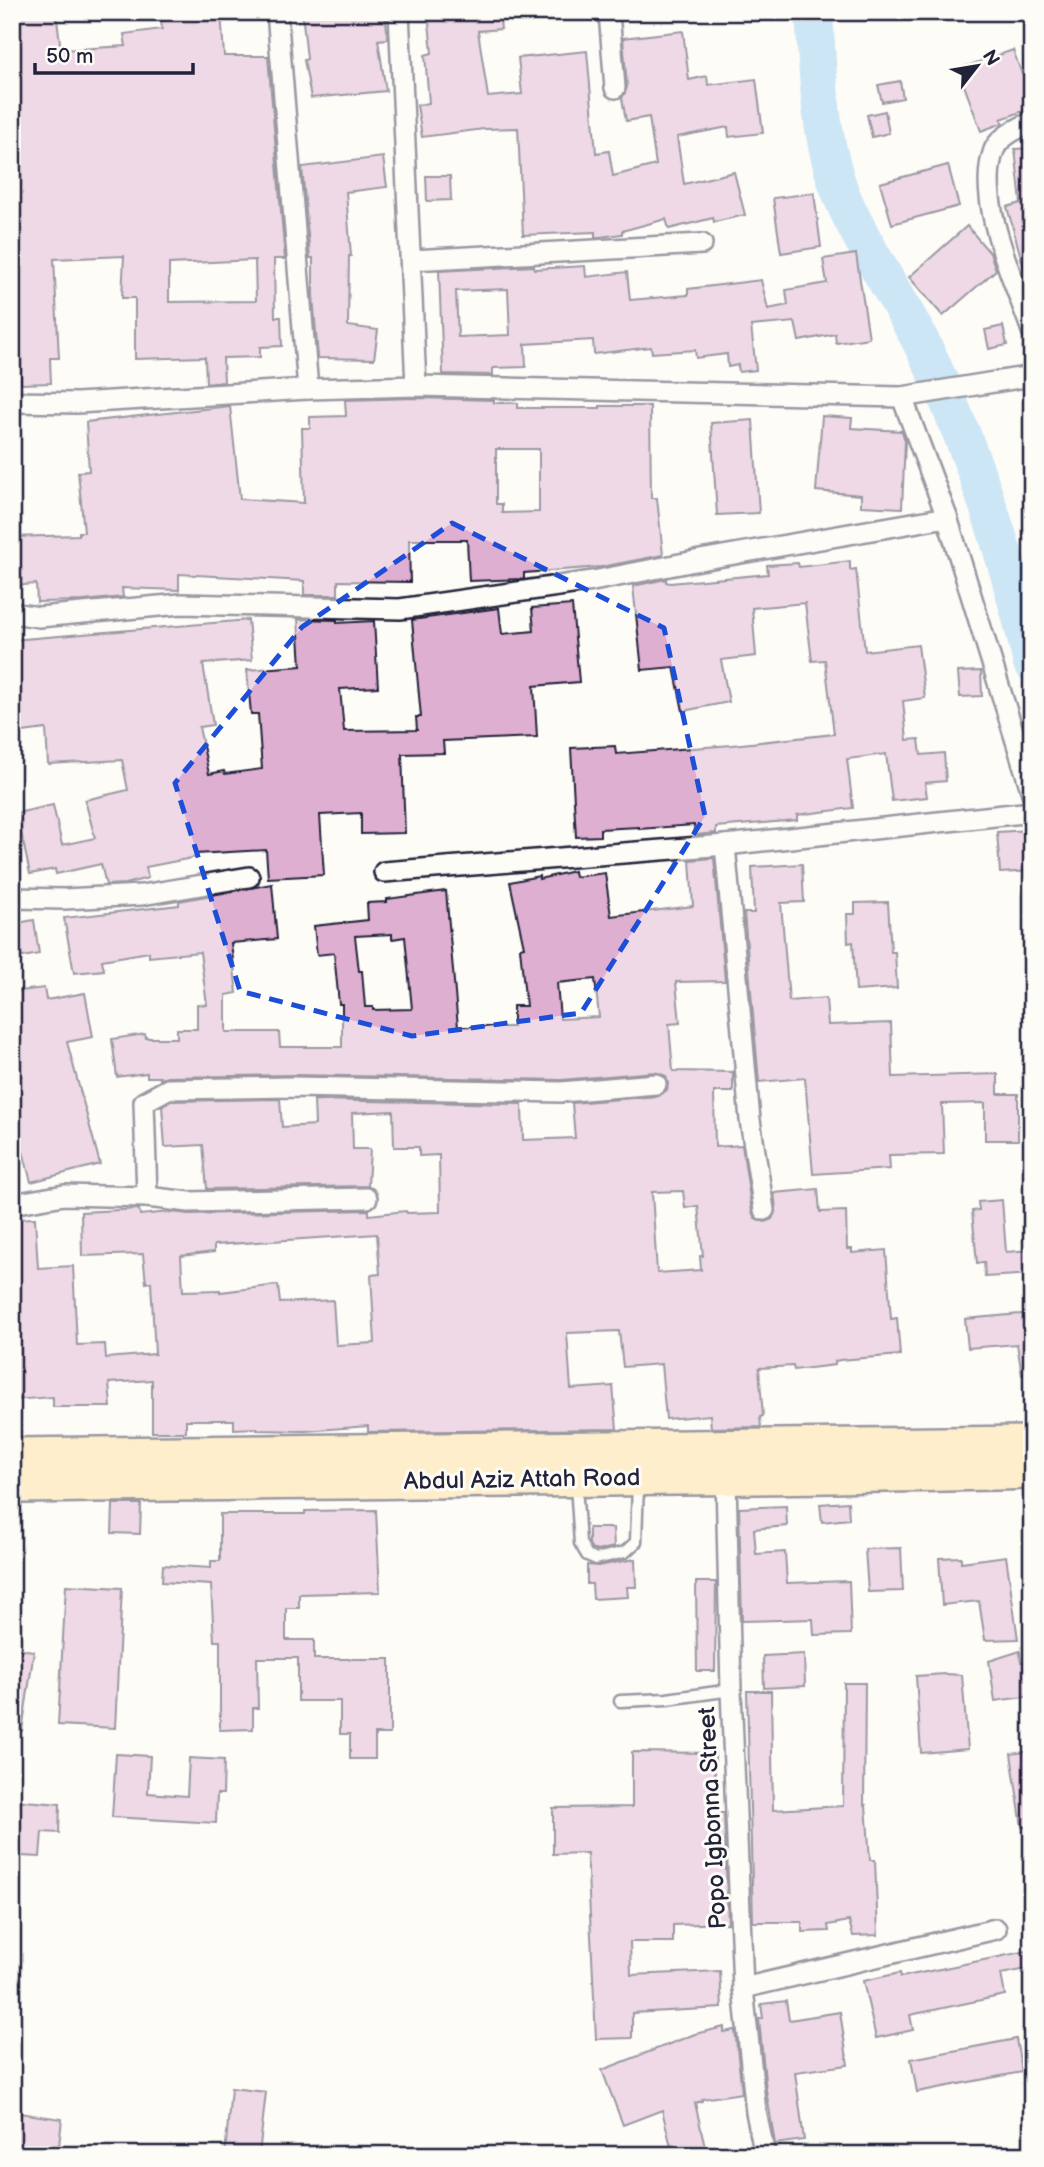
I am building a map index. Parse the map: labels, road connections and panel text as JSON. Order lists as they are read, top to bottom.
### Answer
{
  "streets": {
    "highway": ["Abdul Aziz Attah Road"],
    "street": ["Popo Igbonna Street"]
  },
  "crossings": [
    ["Abdul Aziz Attah Road", "Popo Igbonna Street"]
  ],
  "scale_bar": "50 m",
  "north": "top right"
}
